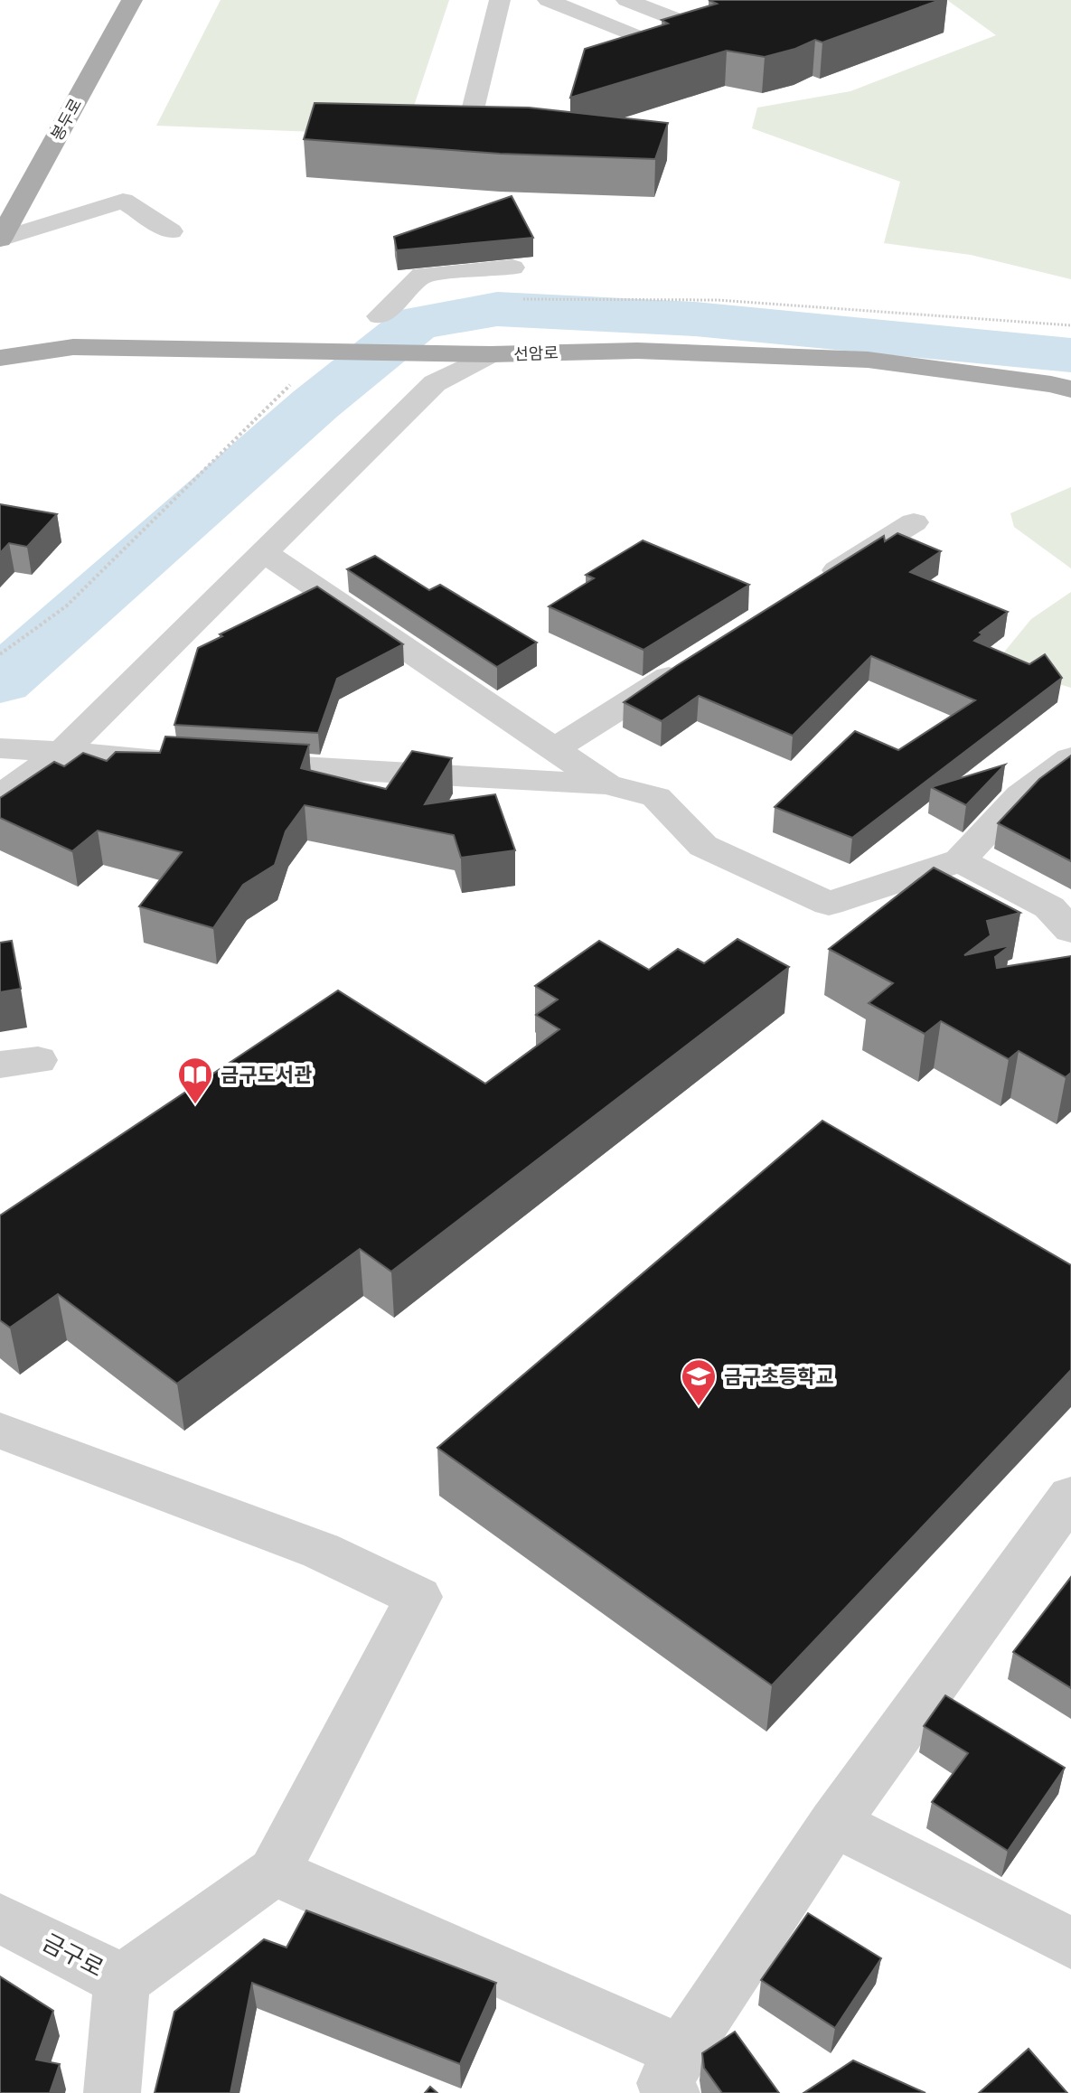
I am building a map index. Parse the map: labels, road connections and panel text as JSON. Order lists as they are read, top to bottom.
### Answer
{
  "streets": {
    "main road": ["봉두로", "선암로"],
    "street": ["금구로"]
  },
  "places": {
    "library": ["금구도서관"],
    "school or university": ["금구초등학교"]
  }
}
